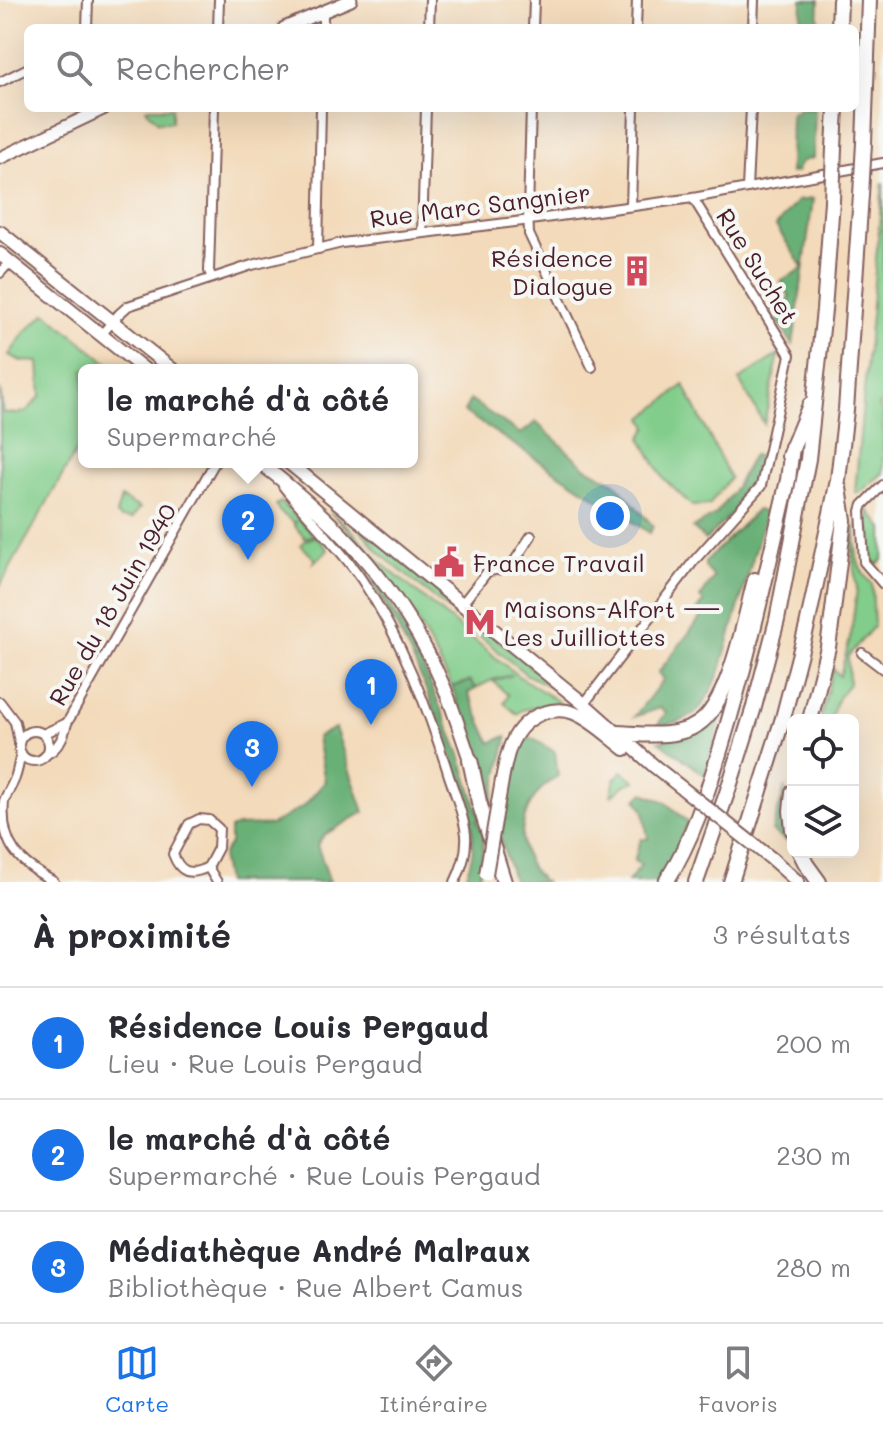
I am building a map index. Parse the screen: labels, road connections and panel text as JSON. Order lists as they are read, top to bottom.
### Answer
{
  "streets": {
    "street": ["Rue Marc Sangnier", "Rue Suchet", "Rue du 18 Juin 1940"]
  },
  "crossings": [
    ["Rue Marc Sangnier", "Rue Suchet"]
  ],
  "places": {
    "building": ["Résidence Dialogue"],
    "public building": ["France Travail"],
    "metro station": ["Maisons-Alfort — Les Juilliottes"]
  },
  "page": {
    "search": "Rechercher",
    "popup": ["le marché d'à côté", "Supermarché"],
    "pins": ["2", "1", "3"],
    "heading": ["À proximité", "3 résultats"],
    "list": [
      {
        "mark": "1",
        "name": "Résidence Louis Pergaud",
        "note": "Lieu · Rue Louis Pergaud",
        "value": "200 m"
      },
      {
        "mark": "2",
        "name": "le marché d'à côté",
        "note": "Supermarché · Rue Louis Pergaud",
        "value": "230 m"
      },
      {
        "mark": "3",
        "name": "Médiathèque André Malraux",
        "note": "Bibliothèque · Rue Albert Camus",
        "value": "280 m"
      }
    ],
    "nav": ["Carte", "Itinéraire", "Favoris"]
  }
}
